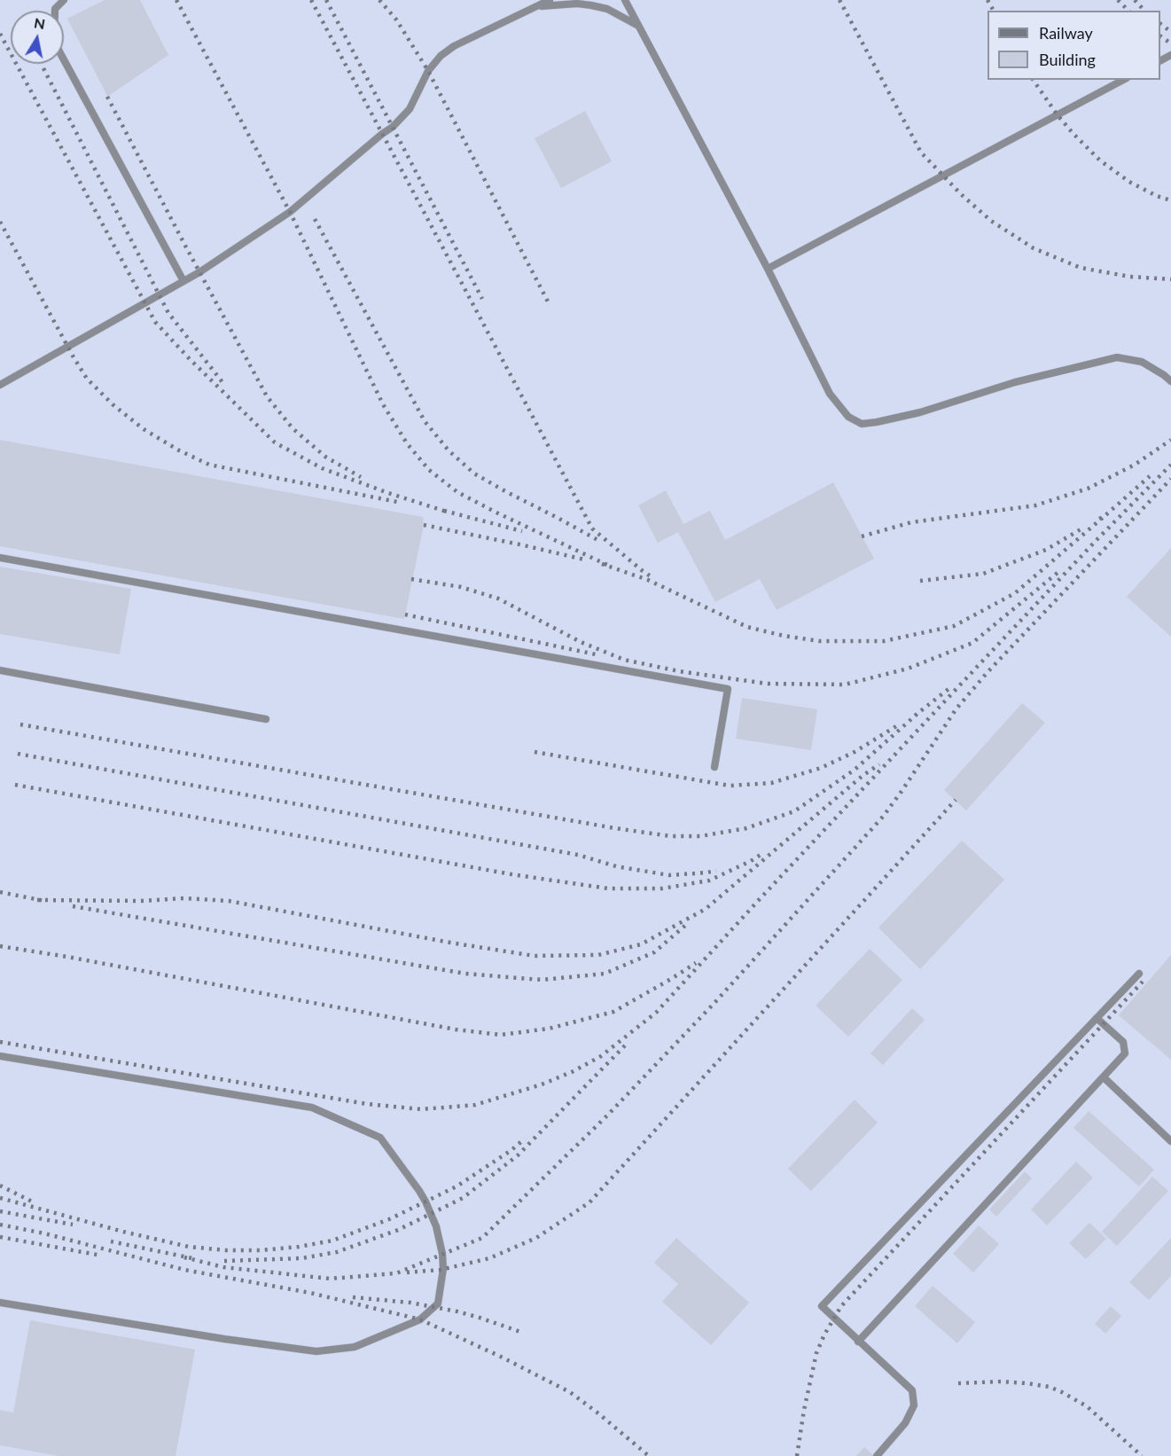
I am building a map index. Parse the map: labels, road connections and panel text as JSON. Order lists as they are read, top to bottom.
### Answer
{
  "legend": ["Railway", "Building"],
  "north": "top"
}
